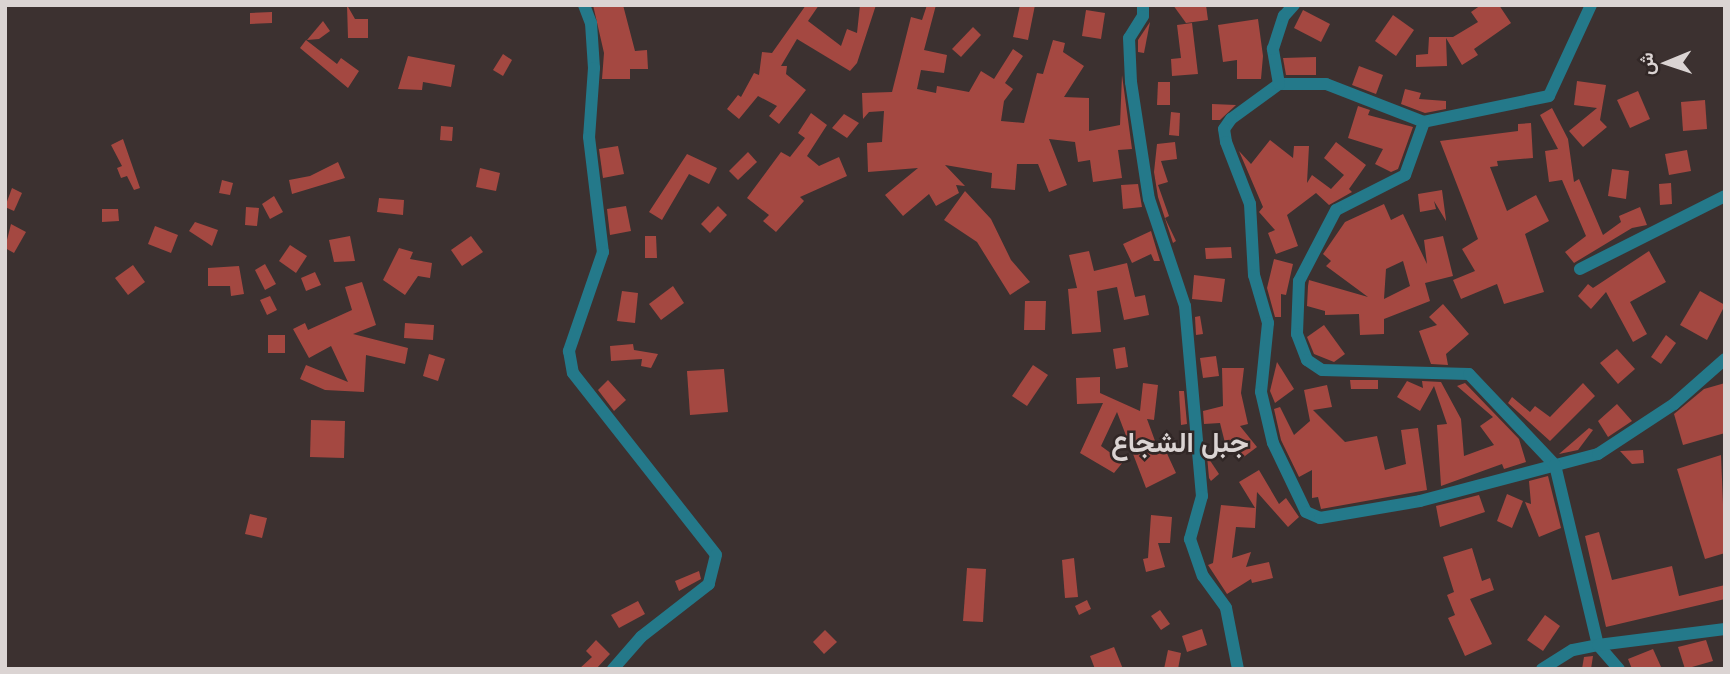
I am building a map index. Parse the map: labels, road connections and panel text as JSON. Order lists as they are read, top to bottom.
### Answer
{
  "districts": ["جبل الشجاع"],
  "north": "left"
}
